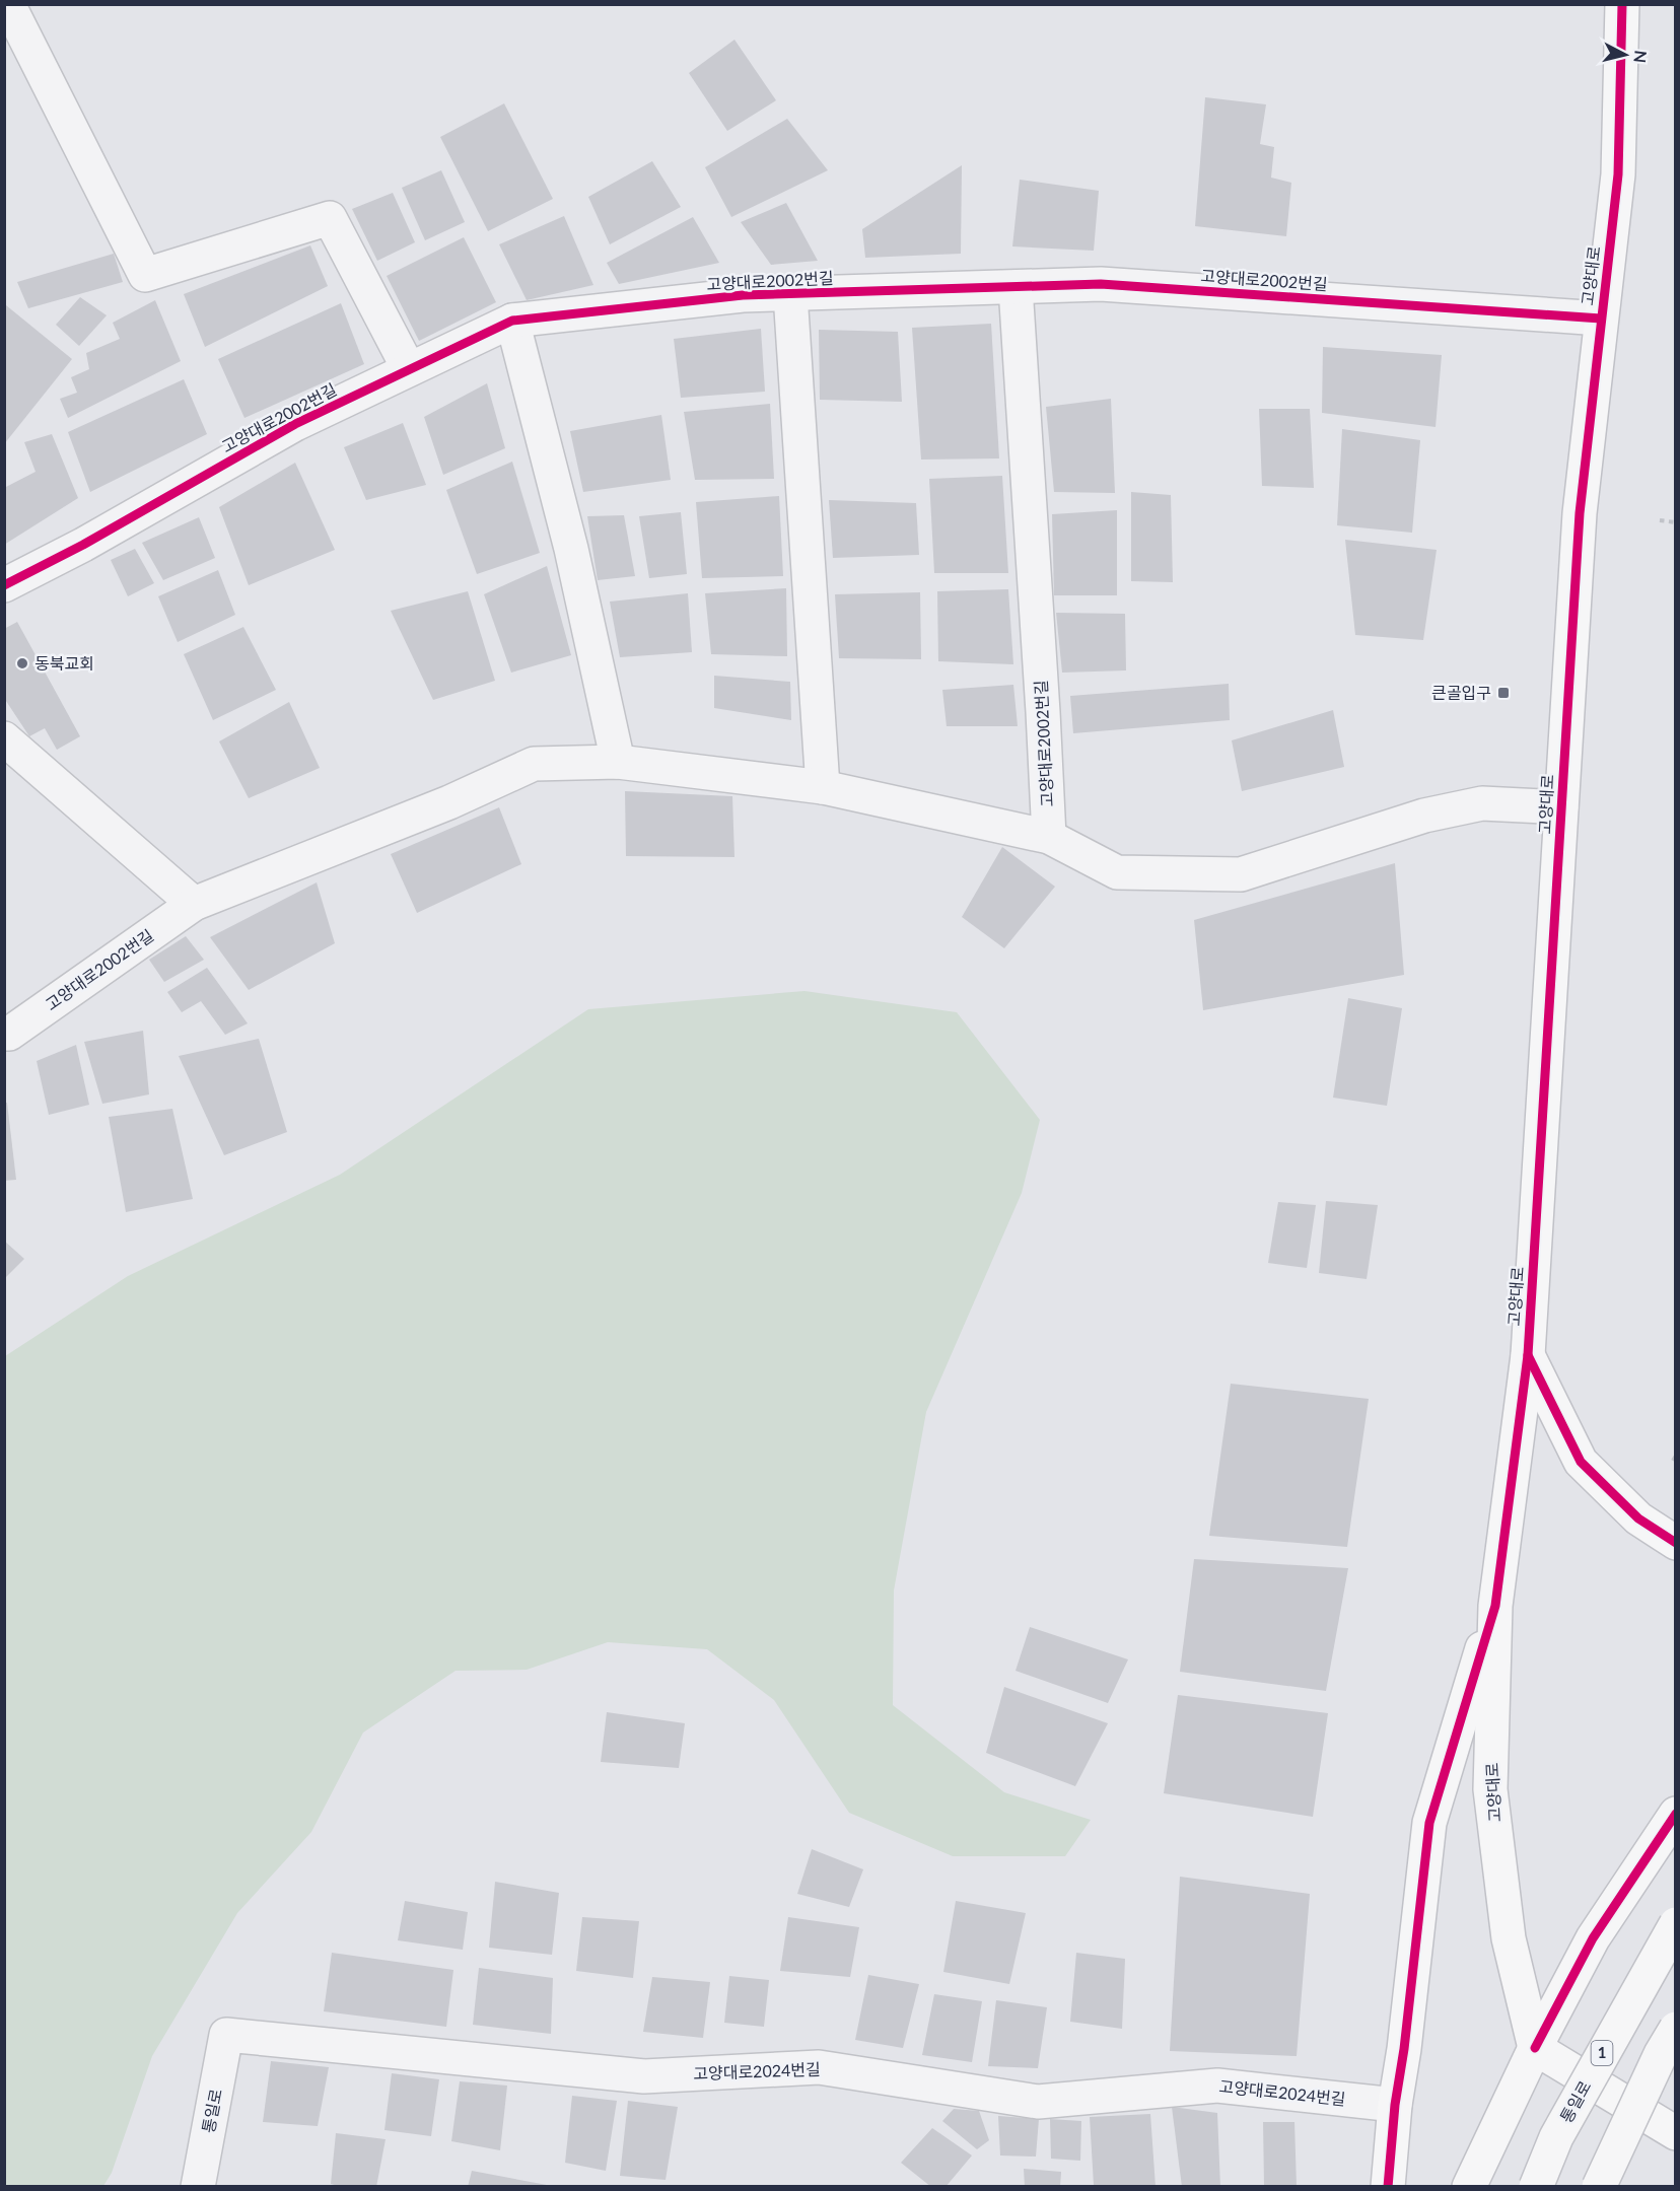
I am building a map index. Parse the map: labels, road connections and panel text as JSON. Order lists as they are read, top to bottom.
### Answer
{
  "streets": {
    "main road": ["고양대로", "1", "통일로"],
    "street": ["고양대로2002번길", "고양대로2024번길"]
  },
  "crossings": [
    ["고양대로", "고양대로2002번길"],
    ["고양대로2024번길", "통일로"]
  ],
  "places": {
    "other": ["동북교회"],
    "transit": ["큰골입구"]
  },
  "north": "right"
}
